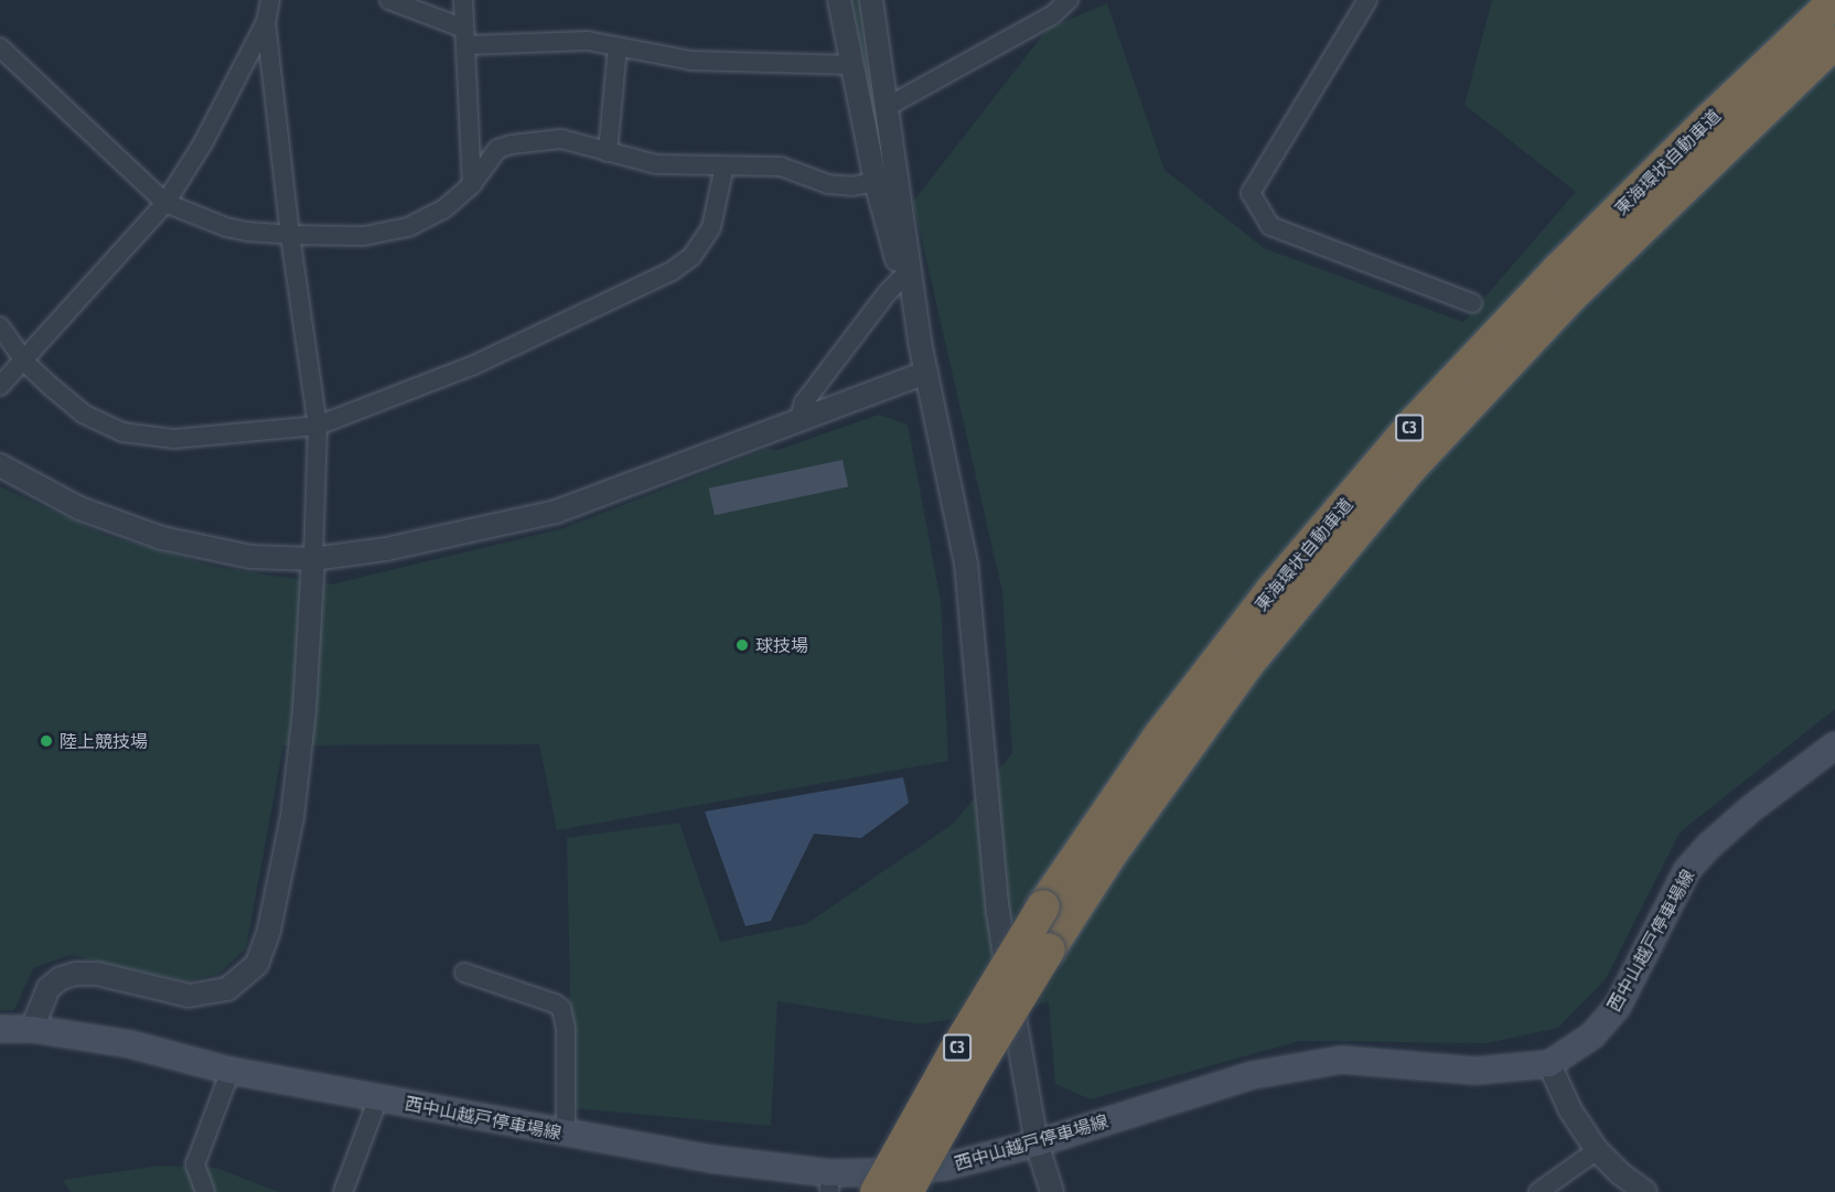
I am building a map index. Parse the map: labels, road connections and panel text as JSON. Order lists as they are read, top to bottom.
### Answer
{
  "streets": {
    "highway": ["東海環状自動車道", "C3"],
    "main road": ["西中山越戸停車場線"]
  },
  "places": ["球技場", "陸上競技場"]
}
